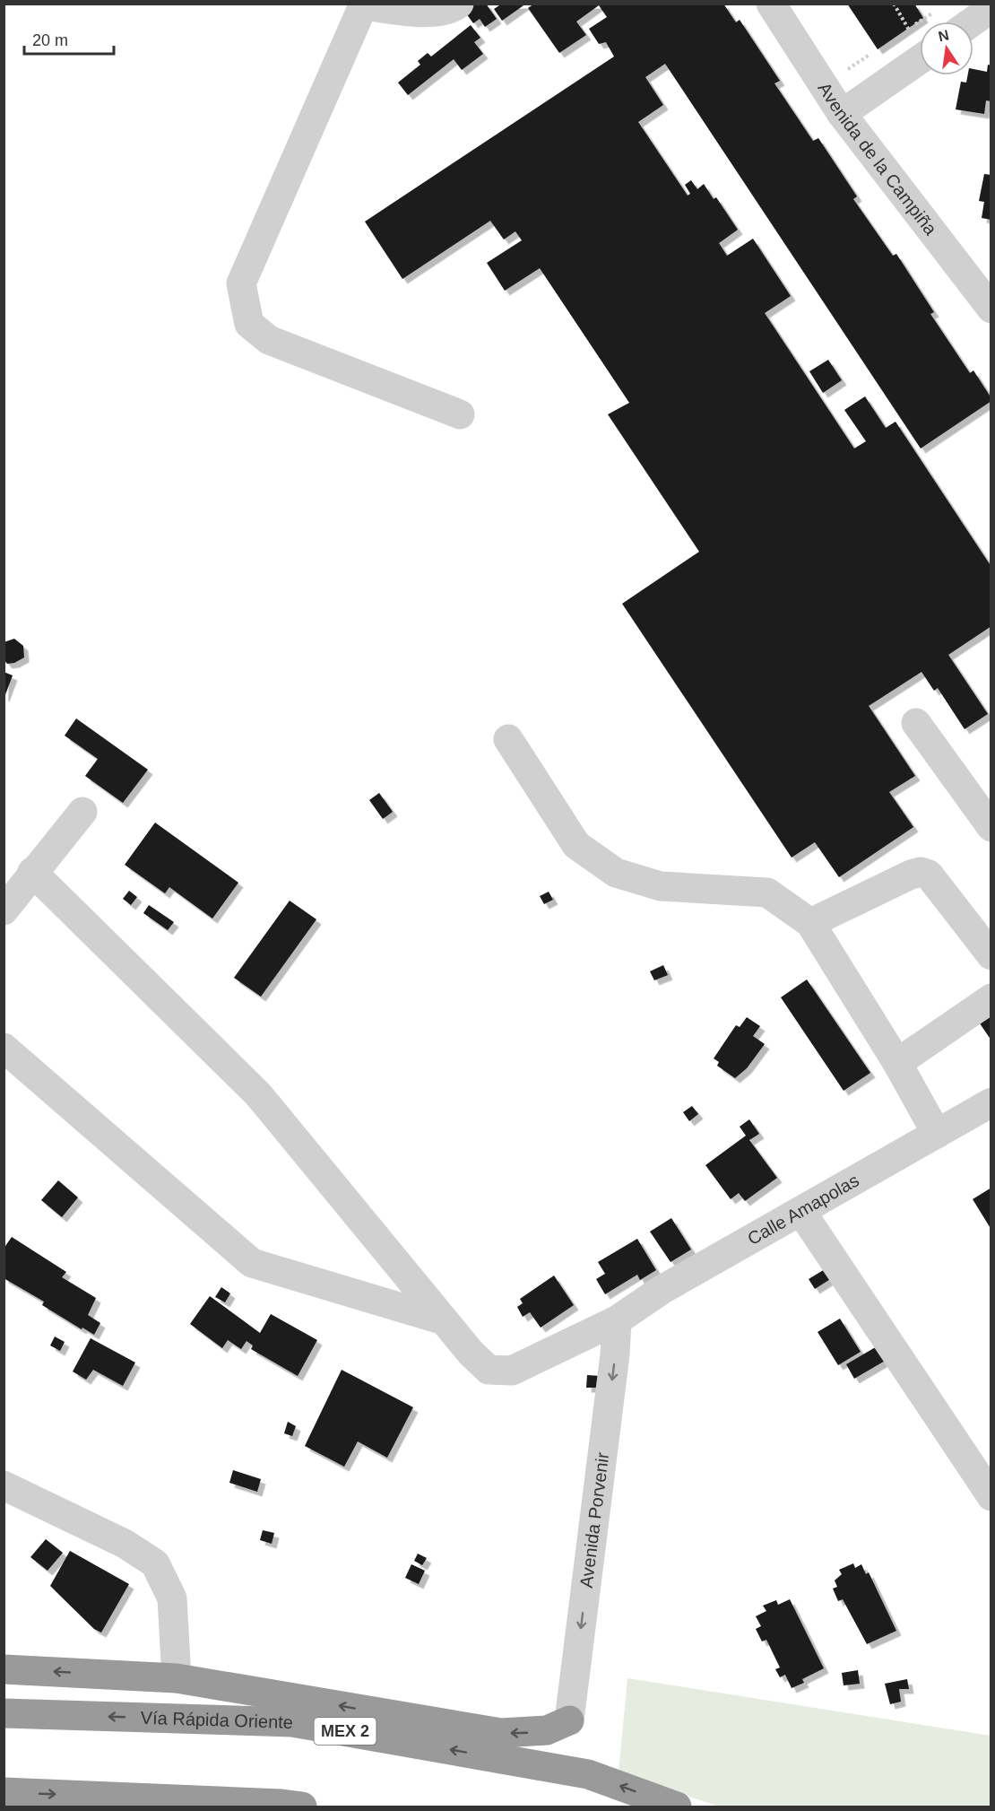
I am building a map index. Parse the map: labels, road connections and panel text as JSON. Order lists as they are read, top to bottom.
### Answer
{
  "streets": {
    "highway": ["Vía Rápida Oriente", "MEX 2"],
    "street": ["Avenida de la Campiña", "Calle Amapolas", "Avenida Porvenir"]
  },
  "crossings": [
    ["Calle Amapolas", "Avenida Porvenir"]
  ],
  "one_way": ["Avenida Porvenir"],
  "scale_bar": "20 m",
  "north": "top"
}
